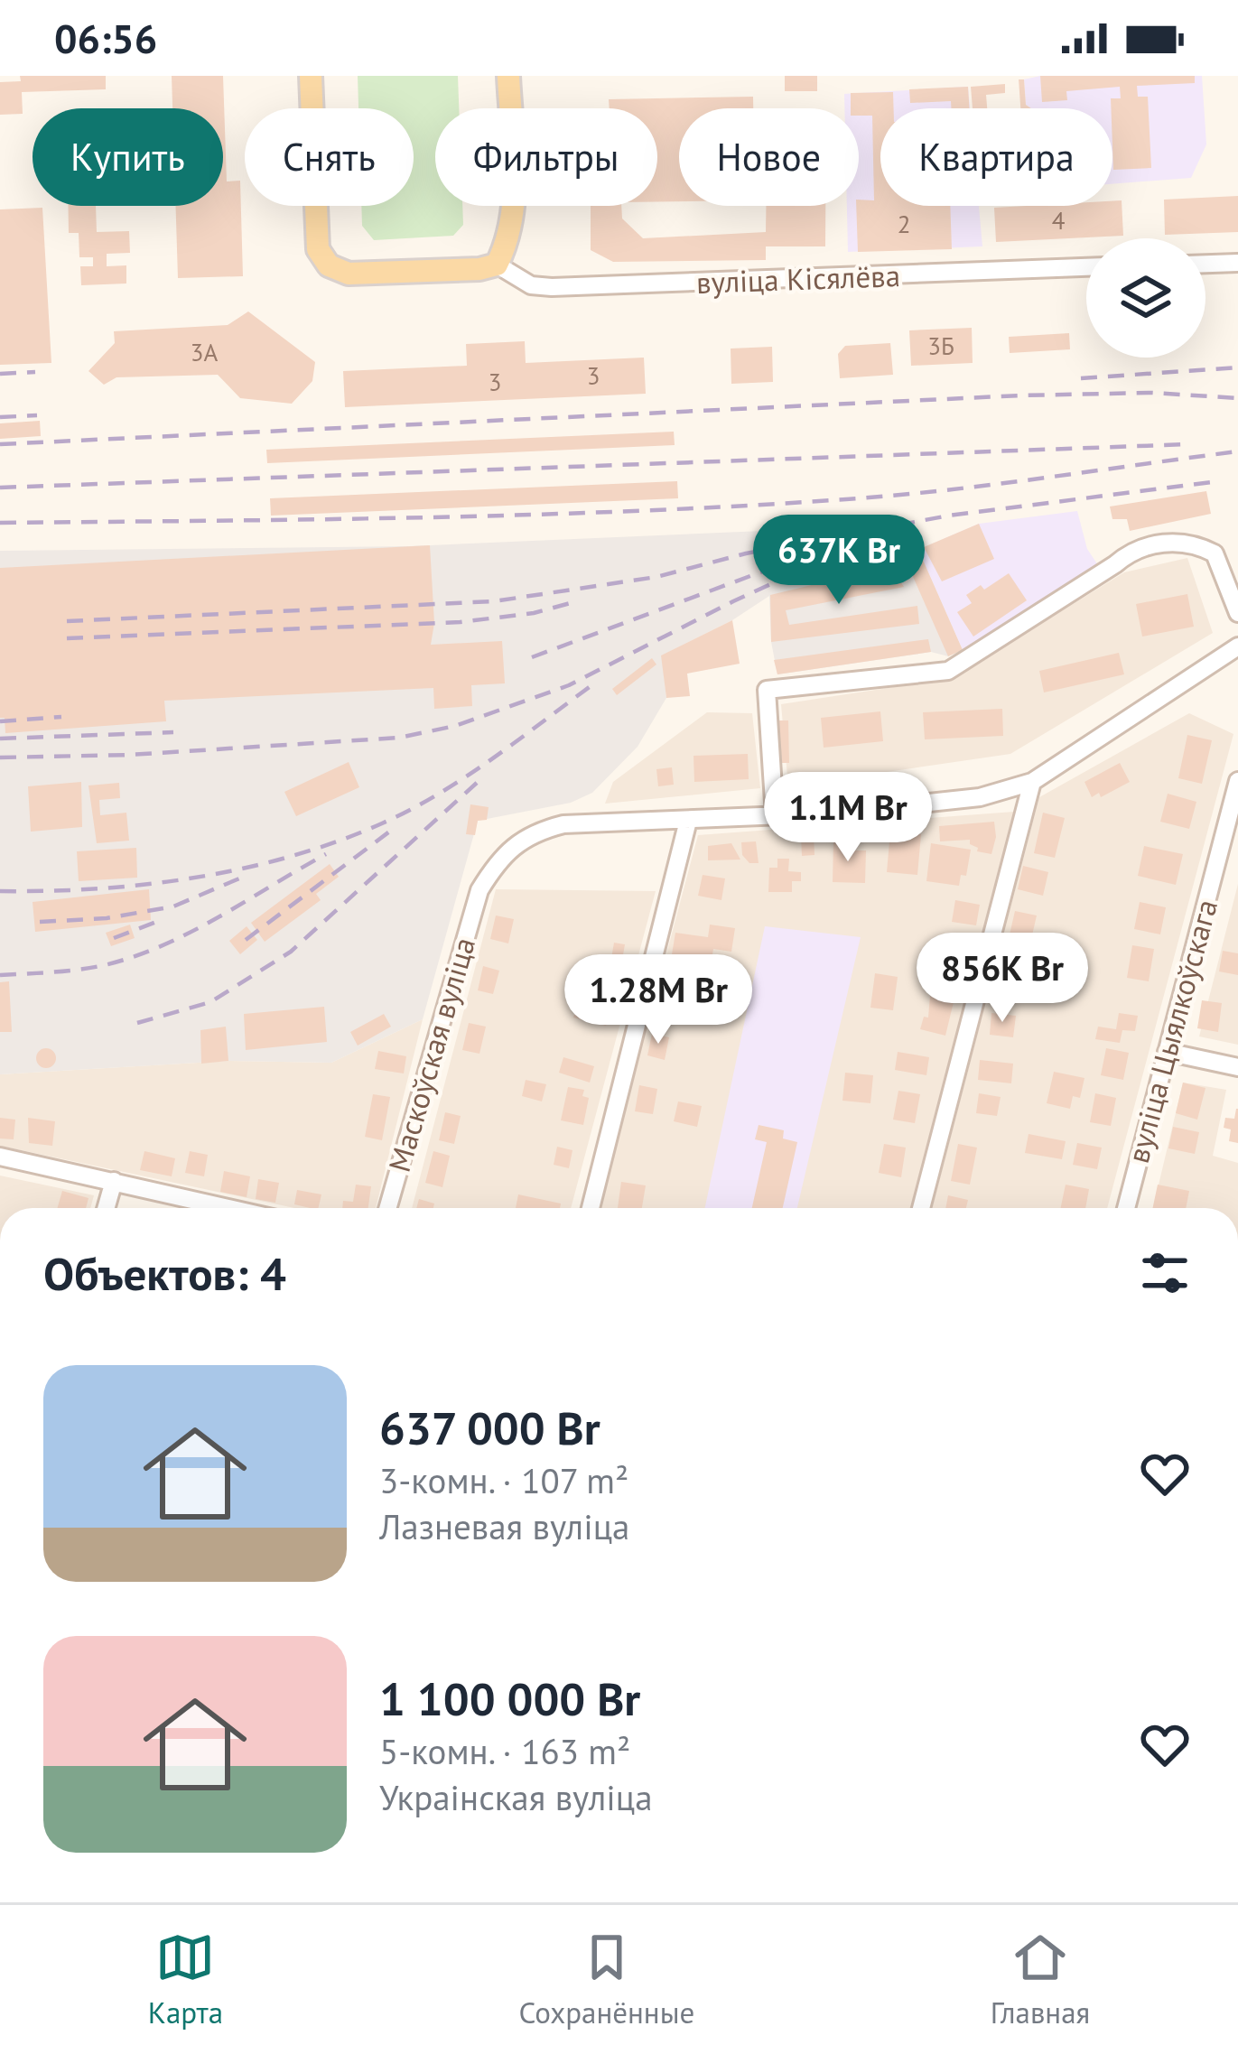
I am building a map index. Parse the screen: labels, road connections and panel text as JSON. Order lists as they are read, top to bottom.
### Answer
{
  "streets": {
    "street": ["вуліца Кісялёва", "вуліца Цыялкоўскага", "Маскоўская вуліца"]
  },
  "house_numbers": [
    "4",
    "2",
    "3Б",
    "3А",
    "3",
    "3"
  ],
  "page": {
    "status": "06:56",
    "chip": [
      "Купить",
      "Снять",
      "Фильтры",
      "Новое",
      "Квартира"
    ],
    "price": [
      "637K Br",
      "1.1M Br",
      "856K Br",
      "1.28M Br"
    ],
    "heading": "Объектов: 4",
    "list": [
      {
        "name": "637 000 Br",
        "note": "3-комн. · 107 m² · Лазневая вуліца"
      },
      {
        "name": "1 100 000 Br",
        "note": "5-комн. · 163 m² · Украінская вуліца"
      }
    ],
    "tabs": ["Карта", "Сохранённые", "Главная"]
  }
}
